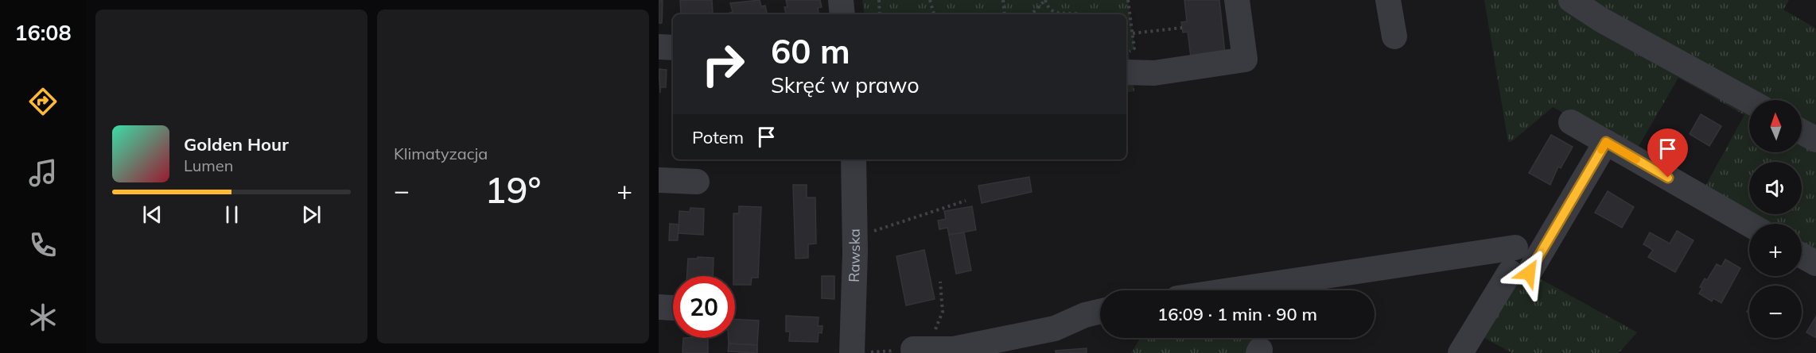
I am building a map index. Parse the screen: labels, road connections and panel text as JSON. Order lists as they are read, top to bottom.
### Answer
{
  "streets": {
    "street": ["Rawska"]
  },
  "north": "top",
  "page": {
    "tabs": "16:08",
    "tile": "Klimatyzacja",
    "turn": ["60 m", "Skręć w prawo"],
    "map_buttons": ["+", "−"],
    "then": "Potem",
    "song": ["Golden Hour", "Lumen"],
    "heat": ["−", "19°", "+"],
    "limit": "20",
    "trip": "16:09 · 1 min · 90 m"
  }
}
